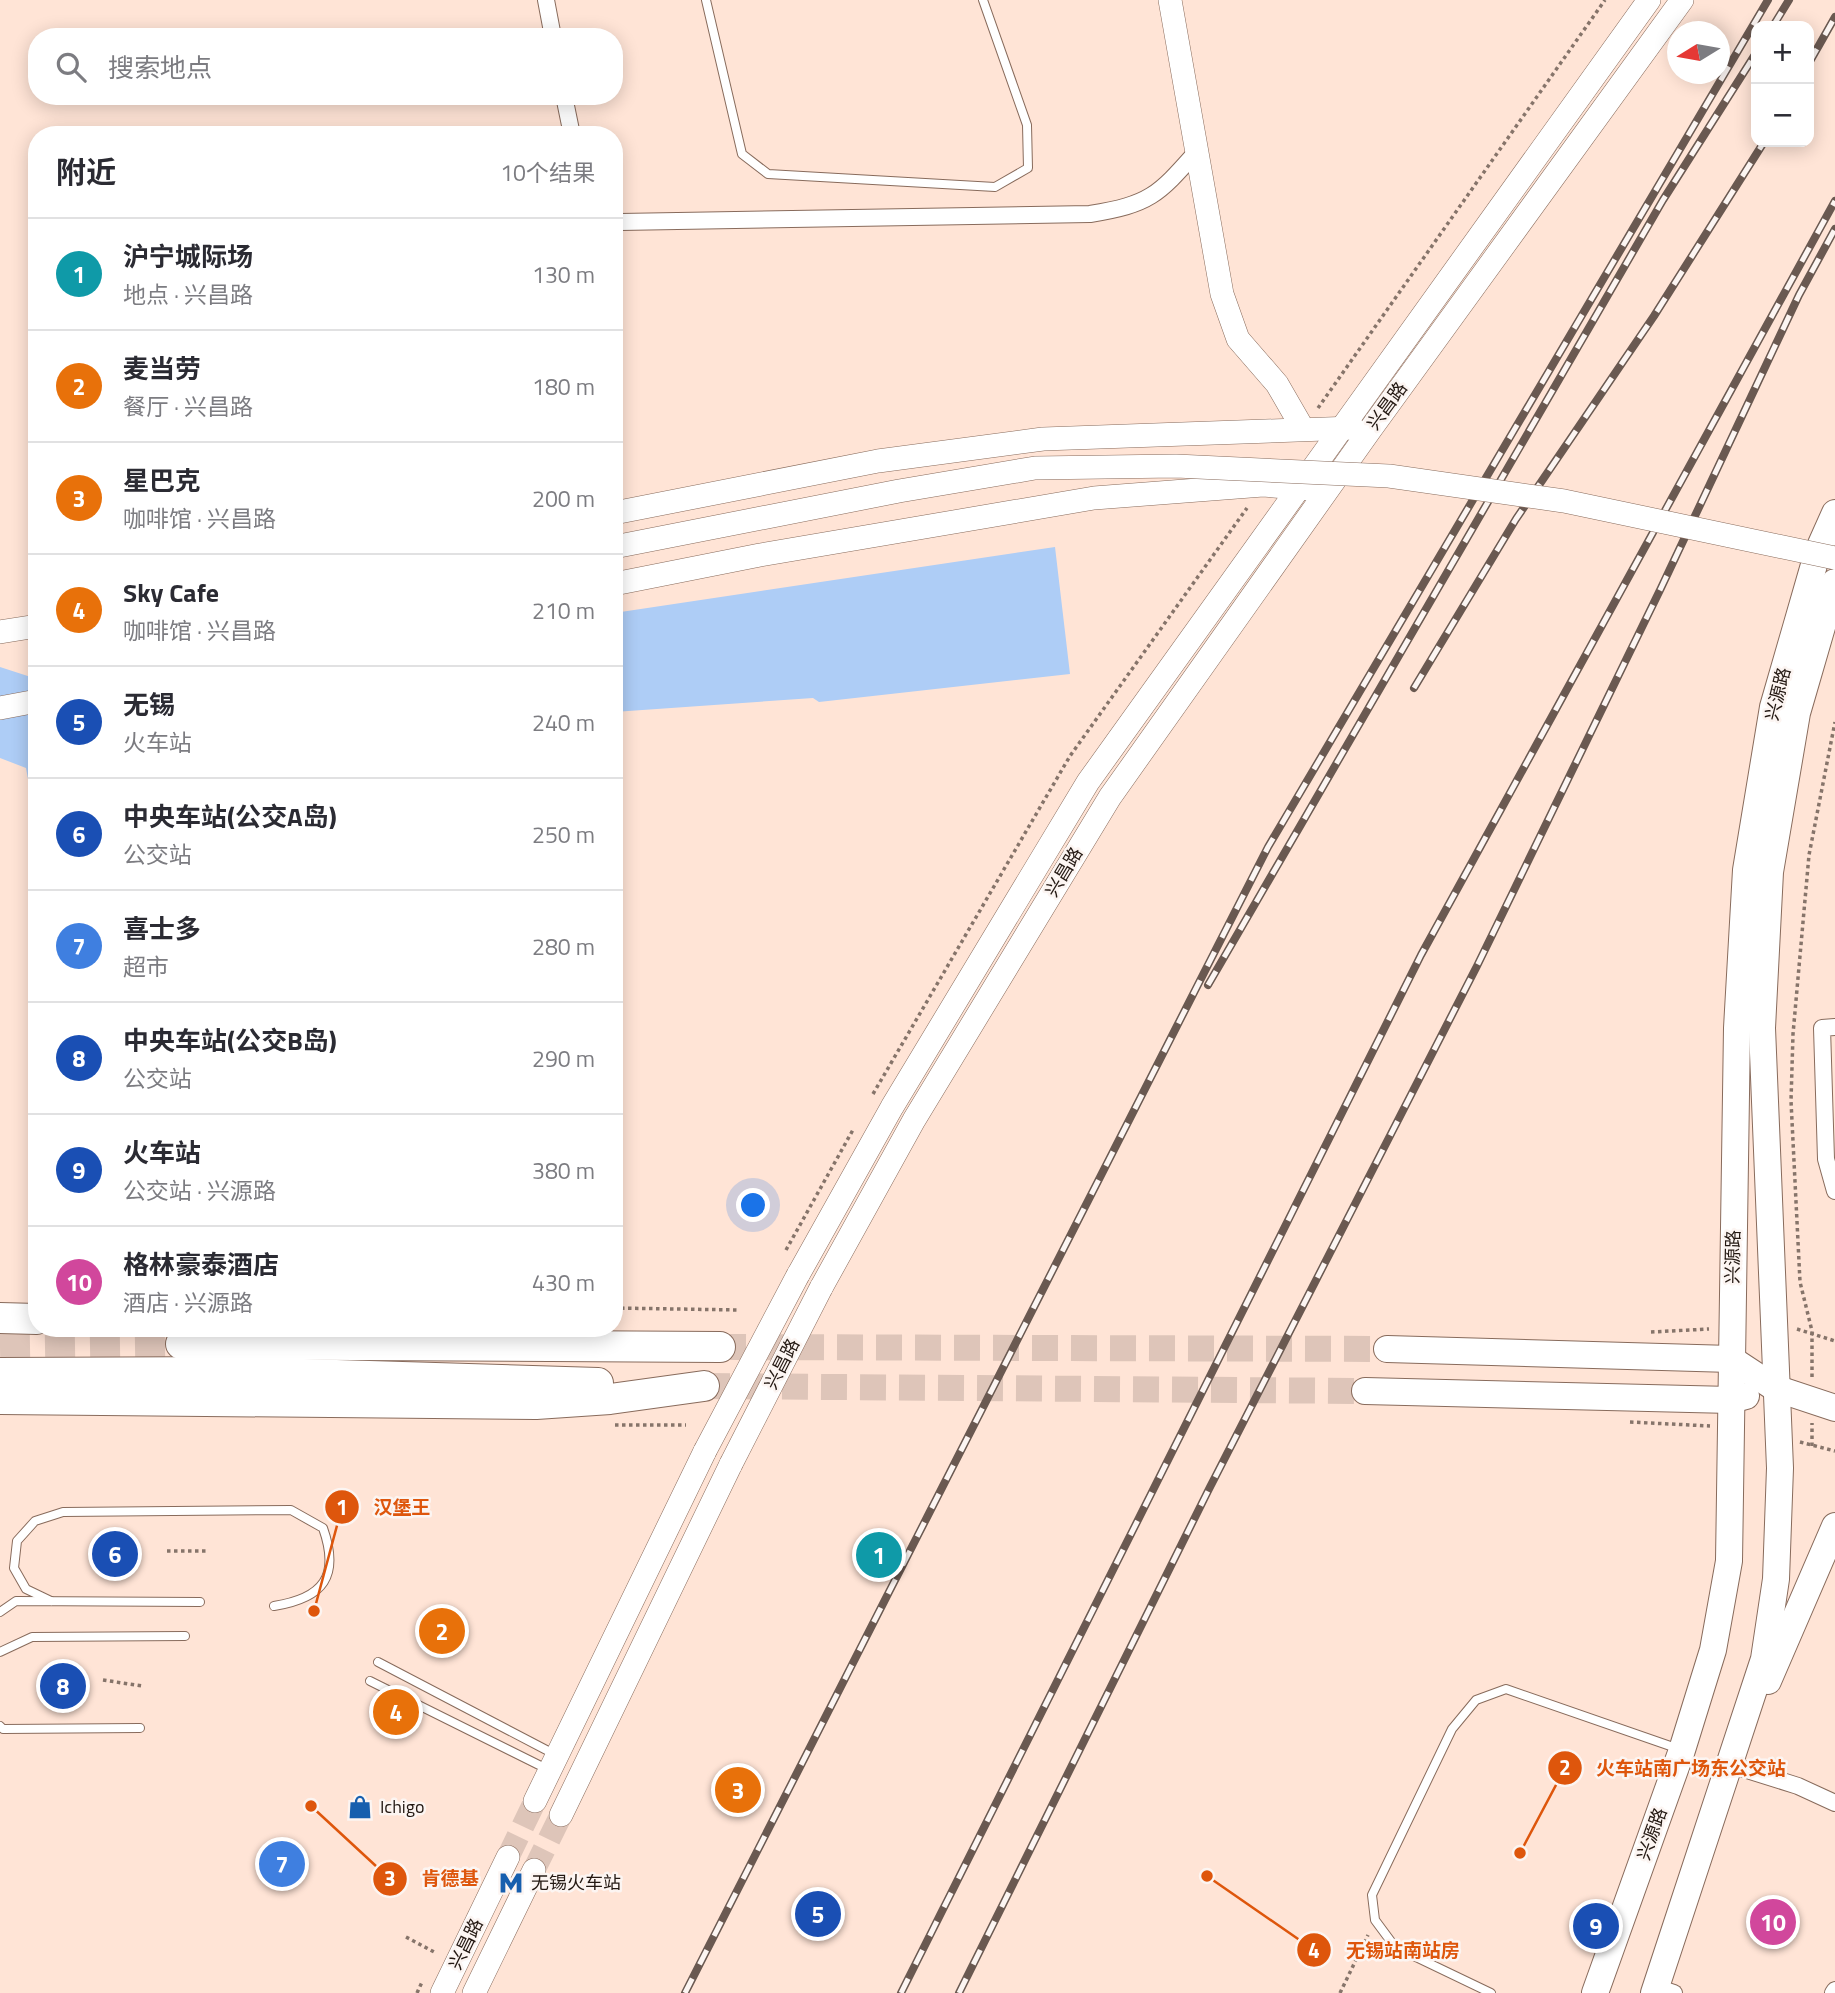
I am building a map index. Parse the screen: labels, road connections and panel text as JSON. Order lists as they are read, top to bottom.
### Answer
{
  "streets": {
    "main road": ["兴昌路", "兴源路"]
  },
  "places": {
    "other": [
      "汉堡王",
      "肯德基",
      "火车站南广场东公交站",
      "无锡站南站房"
    ],
    "shop": ["Ichigo"],
    "metro station": ["无锡火车站"]
  },
  "north": "left",
  "page": {
    "map_buttons": ["+", "−"],
    "search": "搜索地点",
    "heading": ["附近", "10个结果"],
    "list": [
      {
        "mark": "1",
        "name": "沪宁城际场",
        "note": "地点 · 兴昌路",
        "value": "130 m"
      },
      {
        "mark": "2",
        "name": "麦当劳",
        "note": "餐厅 · 兴昌路",
        "value": "180 m"
      },
      {
        "mark": "3",
        "name": "星巴克",
        "note": "咖啡馆 · 兴昌路",
        "value": "200 m"
      },
      {
        "mark": "4",
        "name": "Sky Cafe",
        "note": "咖啡馆 · 兴昌路",
        "value": "210 m"
      },
      {
        "mark": "5",
        "name": "无锡",
        "note": "火车站",
        "value": "240 m"
      },
      {
        "mark": "6",
        "name": "中央车站(公交A岛)",
        "note": "公交站",
        "value": "250 m"
      },
      {
        "mark": "7",
        "name": "喜士多",
        "note": "超市",
        "value": "280 m"
      },
      {
        "mark": "8",
        "name": "中央车站(公交B岛)",
        "note": "公交站",
        "value": "290 m"
      },
      {
        "mark": "9",
        "name": "火车站",
        "note": "公交站 · 兴源路",
        "value": "380 m"
      },
      {
        "mark": "10",
        "name": "格林豪泰酒店",
        "note": "酒店 · 兴源路",
        "value": "430 m"
      }
    ],
    "pins": [
      "6",
      "1",
      "2",
      "8",
      "4",
      "3",
      "7",
      "5",
      "10",
      "9"
    ]
  }
}
